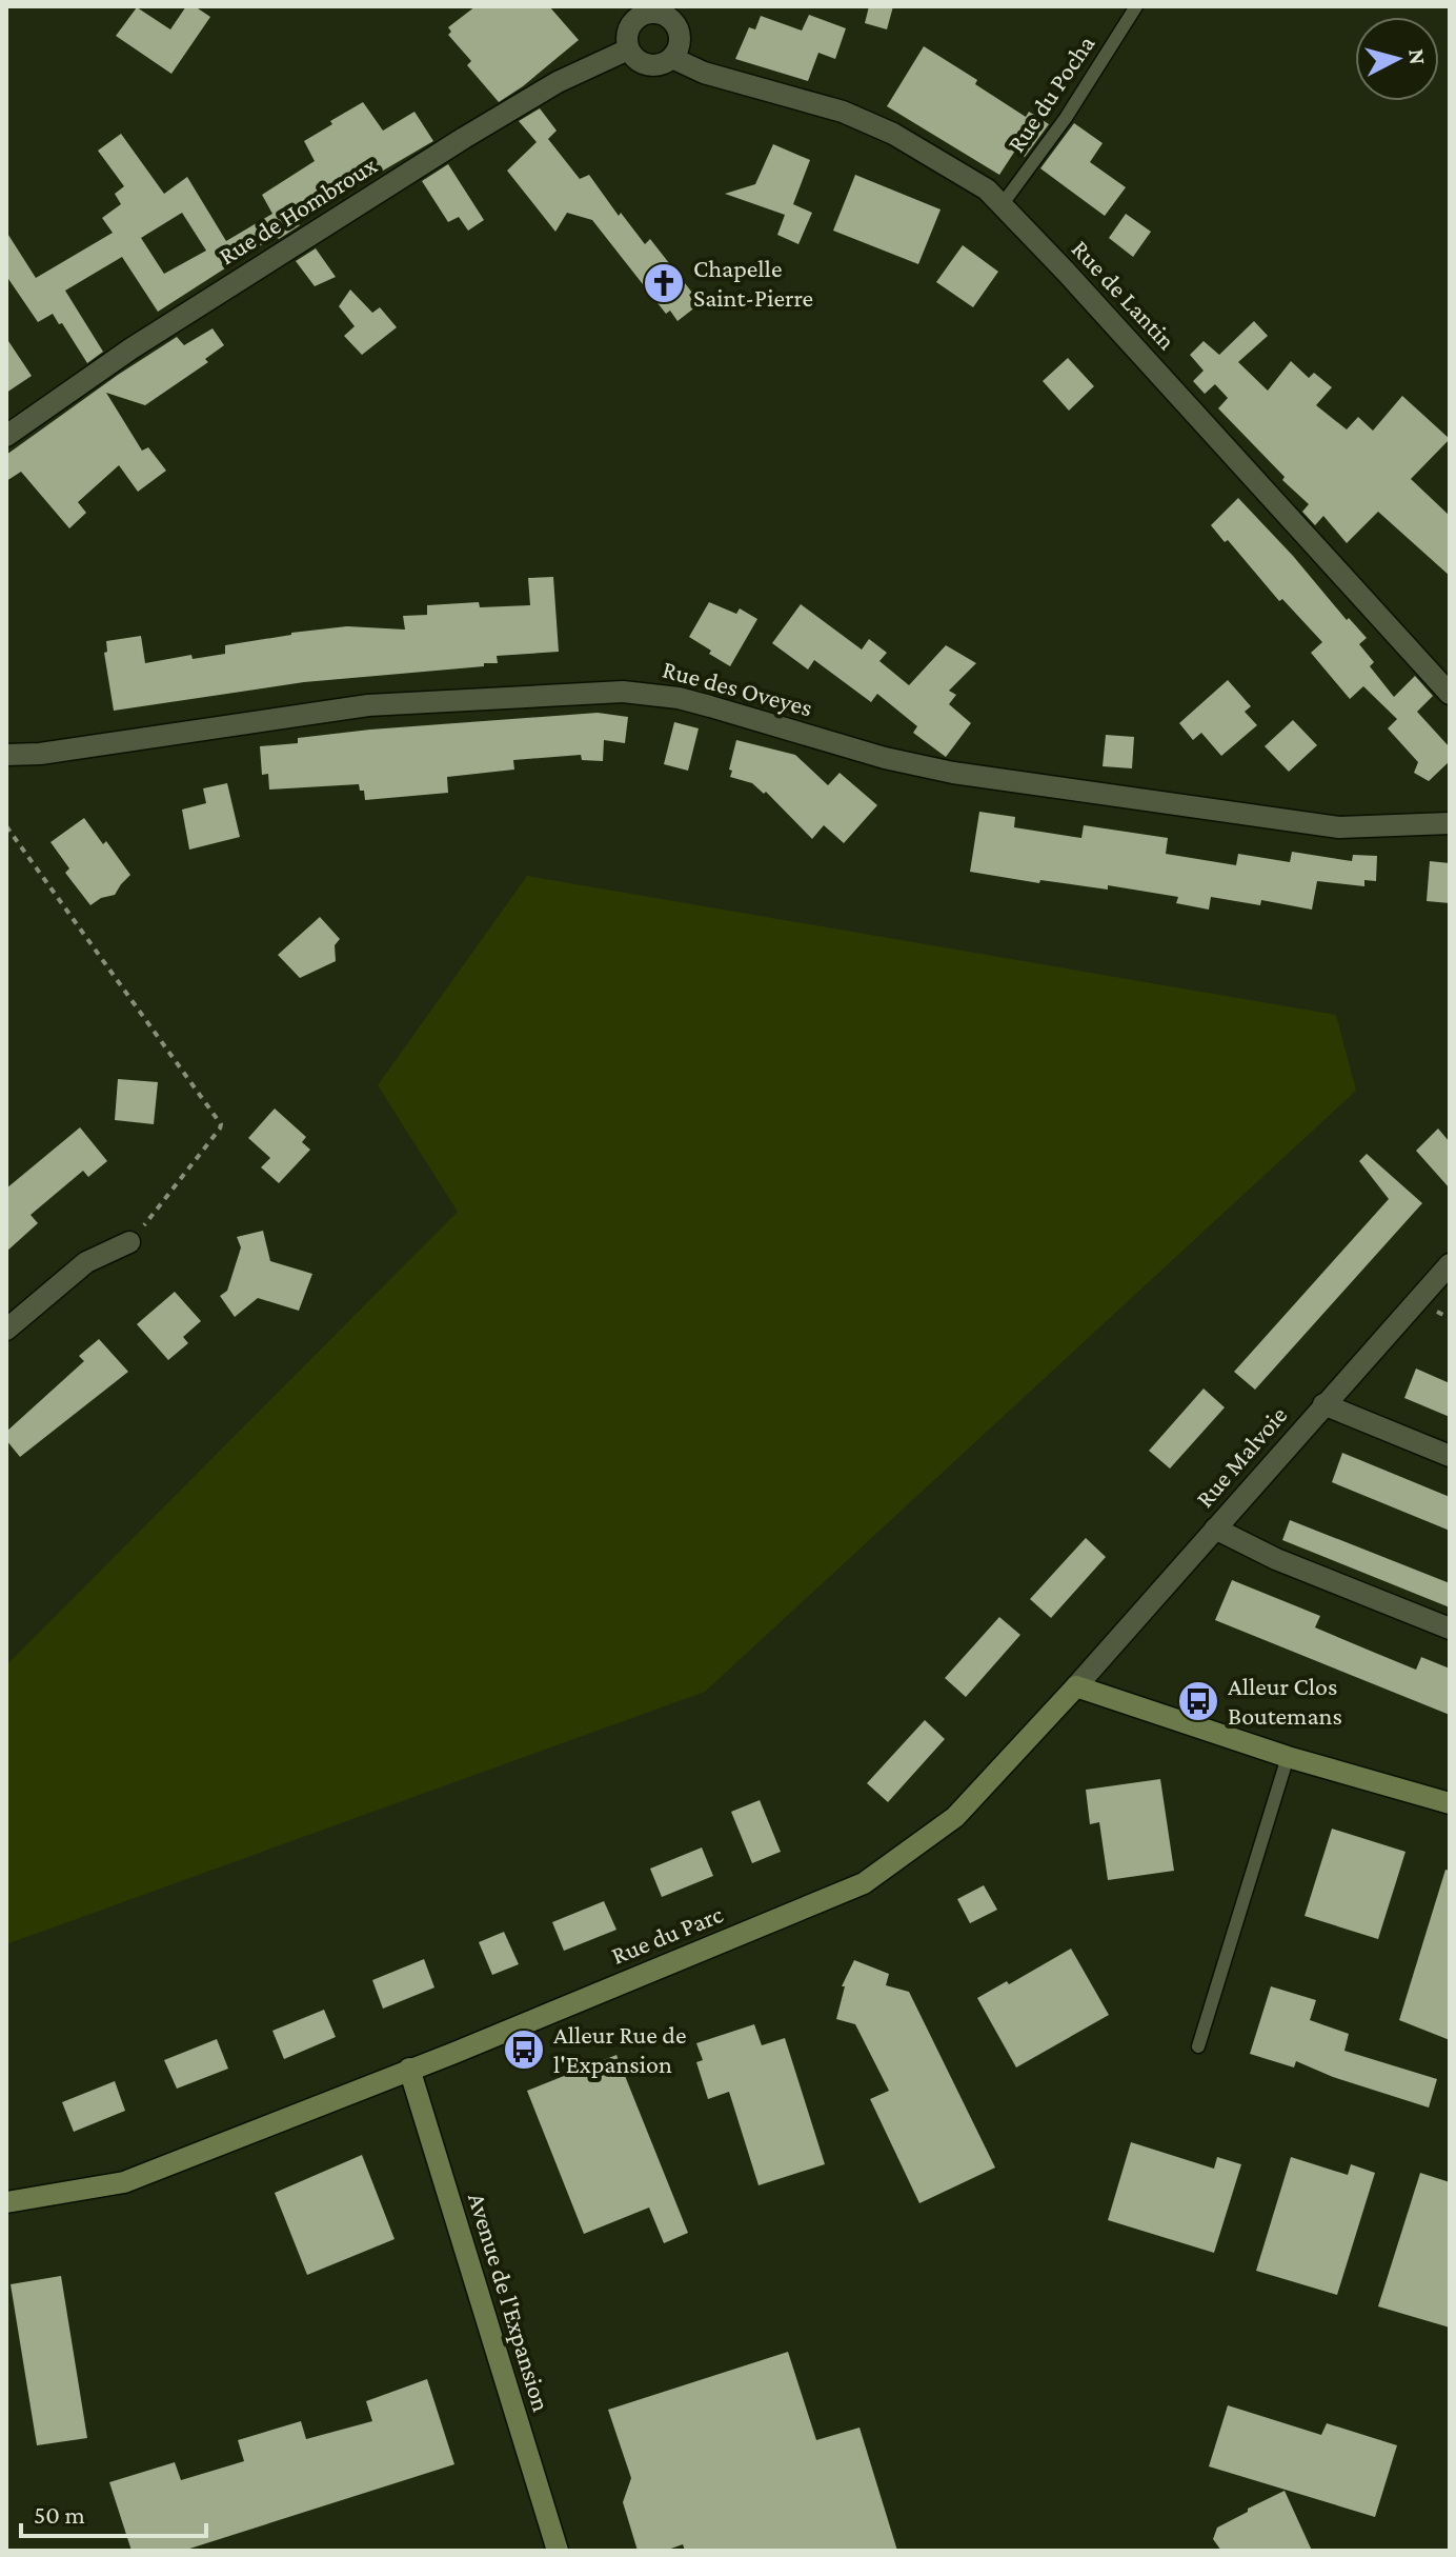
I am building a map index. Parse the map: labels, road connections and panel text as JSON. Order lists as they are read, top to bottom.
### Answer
{
  "streets": {
    "street": [
      "Rue de Hombroux",
      "Rue de Lantin",
      "Rue des Oveyes",
      "Rue Malvoie",
      "Rue du Parc",
      "Avenue de l'Expansion"
    ],
    "lane": ["Rue du Pocha"]
  },
  "crossings": [
    ["Rue du Pocha", "Rue de Lantin"],
    ["Rue de Hombroux", "Rue de Lantin"],
    ["Rue Malvoie", "Rue du Parc"],
    ["Rue du Parc", "Avenue de l'Expansion"]
  ],
  "places": {
    "church": ["Chapelle Saint-Pierre"],
    "bus stop": ["Alleur Clos Boutemans", "Alleur Rue de l'Expansion"]
  },
  "scale_bar": "50 m",
  "north": "right"
}
